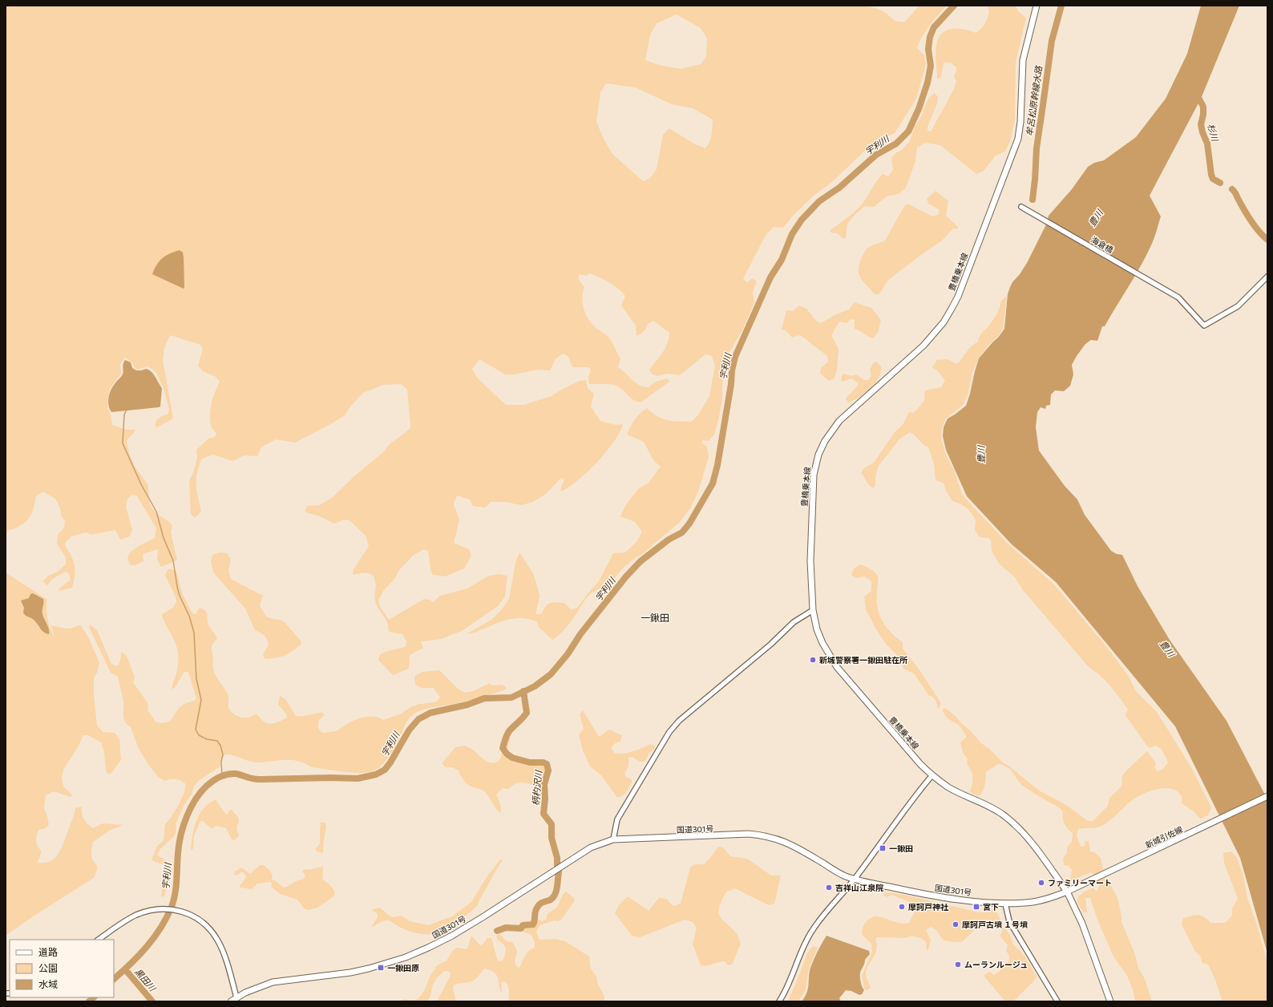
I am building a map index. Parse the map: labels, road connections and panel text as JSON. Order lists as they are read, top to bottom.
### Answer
{
  "streets": {
    "main road": ["豊橋乗本線", "国道301号", "新城引佐線"],
    "street": ["海倉橋"]
  },
  "crossings": [
    ["豊橋乗本線", "国道301号"],
    ["豊橋乗本線", "新城引佐線"],
    ["国道301号", "新城引佐線"]
  ],
  "districts": ["一鍬田"],
  "water": [
    "牟呂松原幹線水路",
    "杉川",
    "宇利川",
    "豊川",
    "柄杓沢川",
    "黒田川"
  ],
  "places": {
    "other": [
      "新城警察署一鍬田駐在所",
      "ファミリーマート",
      "吉祥山江泉院",
      "摩訶戸神社",
      "摩訶戸古墳 １号墳",
      "ムーランルージュ"
    ],
    "transit": ["一鍬田", "宮下", "一鍬田原"]
  },
  "legend": ["道路", "公園", "水域"]
}
